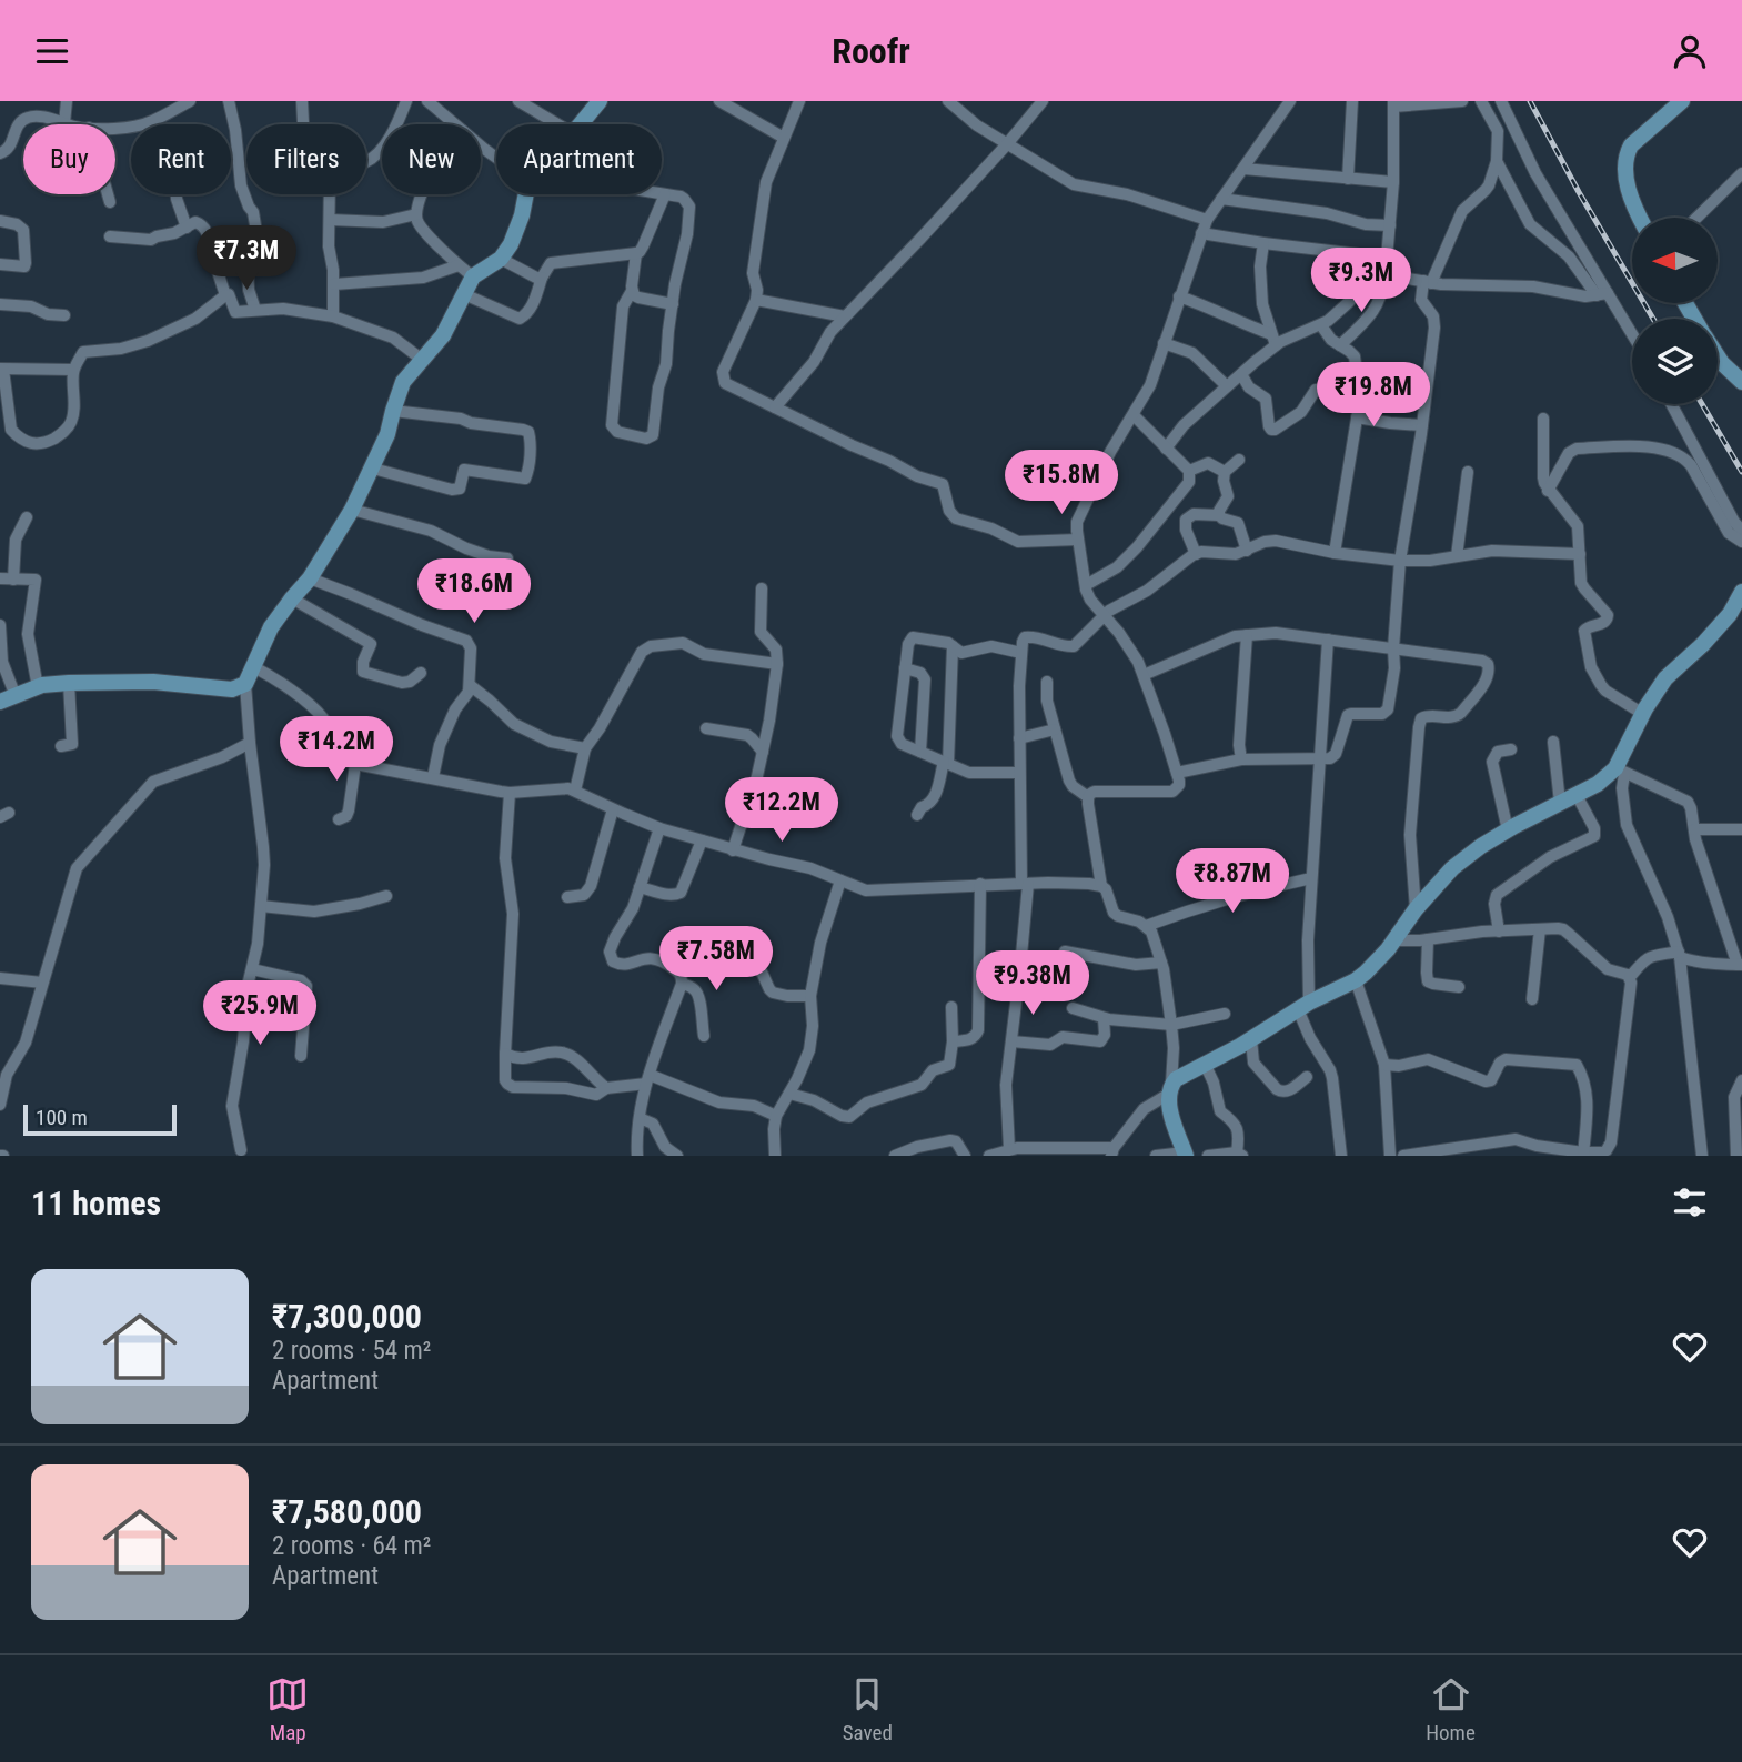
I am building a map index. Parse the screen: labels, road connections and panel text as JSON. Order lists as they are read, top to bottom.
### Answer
{
  "scale_bar": "100 m",
  "north": "left",
  "page": {
    "header": "Roofr",
    "chip": [
      "Buy",
      "Rent",
      "Filters",
      "New",
      "Apartment"
    ],
    "price": [
      "₹7.3M",
      "₹9.3M",
      "₹19.8M",
      "₹15.8M",
      "₹18.6M",
      "₹14.2M",
      "₹12.2M",
      "₹8.87M",
      "₹7.58M",
      "₹9.38M",
      "₹25.9M"
    ],
    "scale": "100 m",
    "heading": "11 homes",
    "list": [
      {
        "name": "₹7,300,000",
        "note": "2 rooms · 54 m² · Apartment"
      },
      {
        "name": "₹7,580,000",
        "note": "2 rooms · 64 m² · Apartment"
      }
    ],
    "tabs": ["Map", "Saved", "Home"]
  }
}
